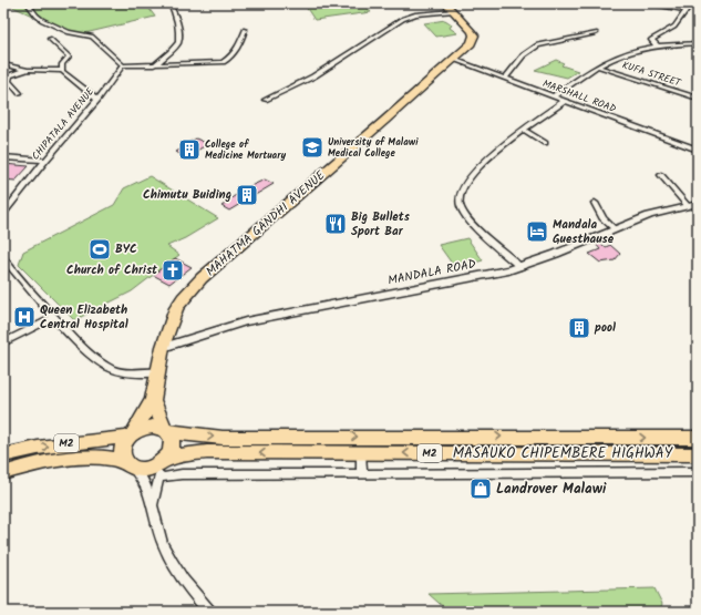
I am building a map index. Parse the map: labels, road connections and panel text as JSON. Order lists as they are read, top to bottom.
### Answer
{
  "streets": {
    "main road": ["MAHATMA GANDHI AVENUE", "M2", "MASAUKO CHIPEMBERE HIGHWAY"],
    "street": [
      "KUFA STREET",
      "MARSHALL ROAD",
      "CHIPATALA AVENUE",
      "MANDALA ROAD"
    ]
  },
  "crossings": [
    ["MARSHALL ROAD", "MAHATMA GANDHI AVENUE"],
    ["MAHATMA GANDHI AVENUE", "MANDALA ROAD"],
    ["MAHATMA GANDHI AVENUE", "M2"],
    ["MAHATMA GANDHI AVENUE", "MASAUKO CHIPEMBERE HIGHWAY"],
    ["M2", "MASAUKO CHIPEMBERE HIGHWAY"]
  ],
  "places": {
    "school or university": ["University of Malawi Medical College"],
    "building": ["College of Medicine Mortuary", "Chimutu Buiding", "pool"],
    "restaurant": ["Big Bullets Sport Bar"],
    "hotel": ["Mandala Guesthause"],
    "sports": ["BYC"],
    "church": ["Church of Christ"],
    "hospital": ["Queen Elizabeth Central Hospital"],
    "shop": ["Landrover Malawi"]
  }
}
